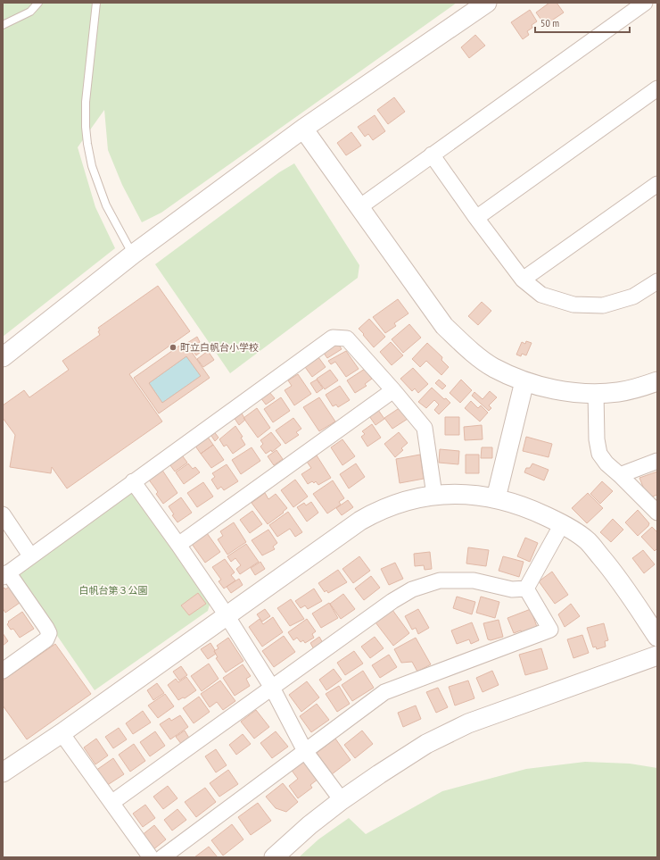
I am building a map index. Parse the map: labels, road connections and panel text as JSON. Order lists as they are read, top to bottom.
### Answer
{
  "parks": ["白帆台第３公園"],
  "places": ["町立白帆台小学校"],
  "scale_bar": "50 m"
}
